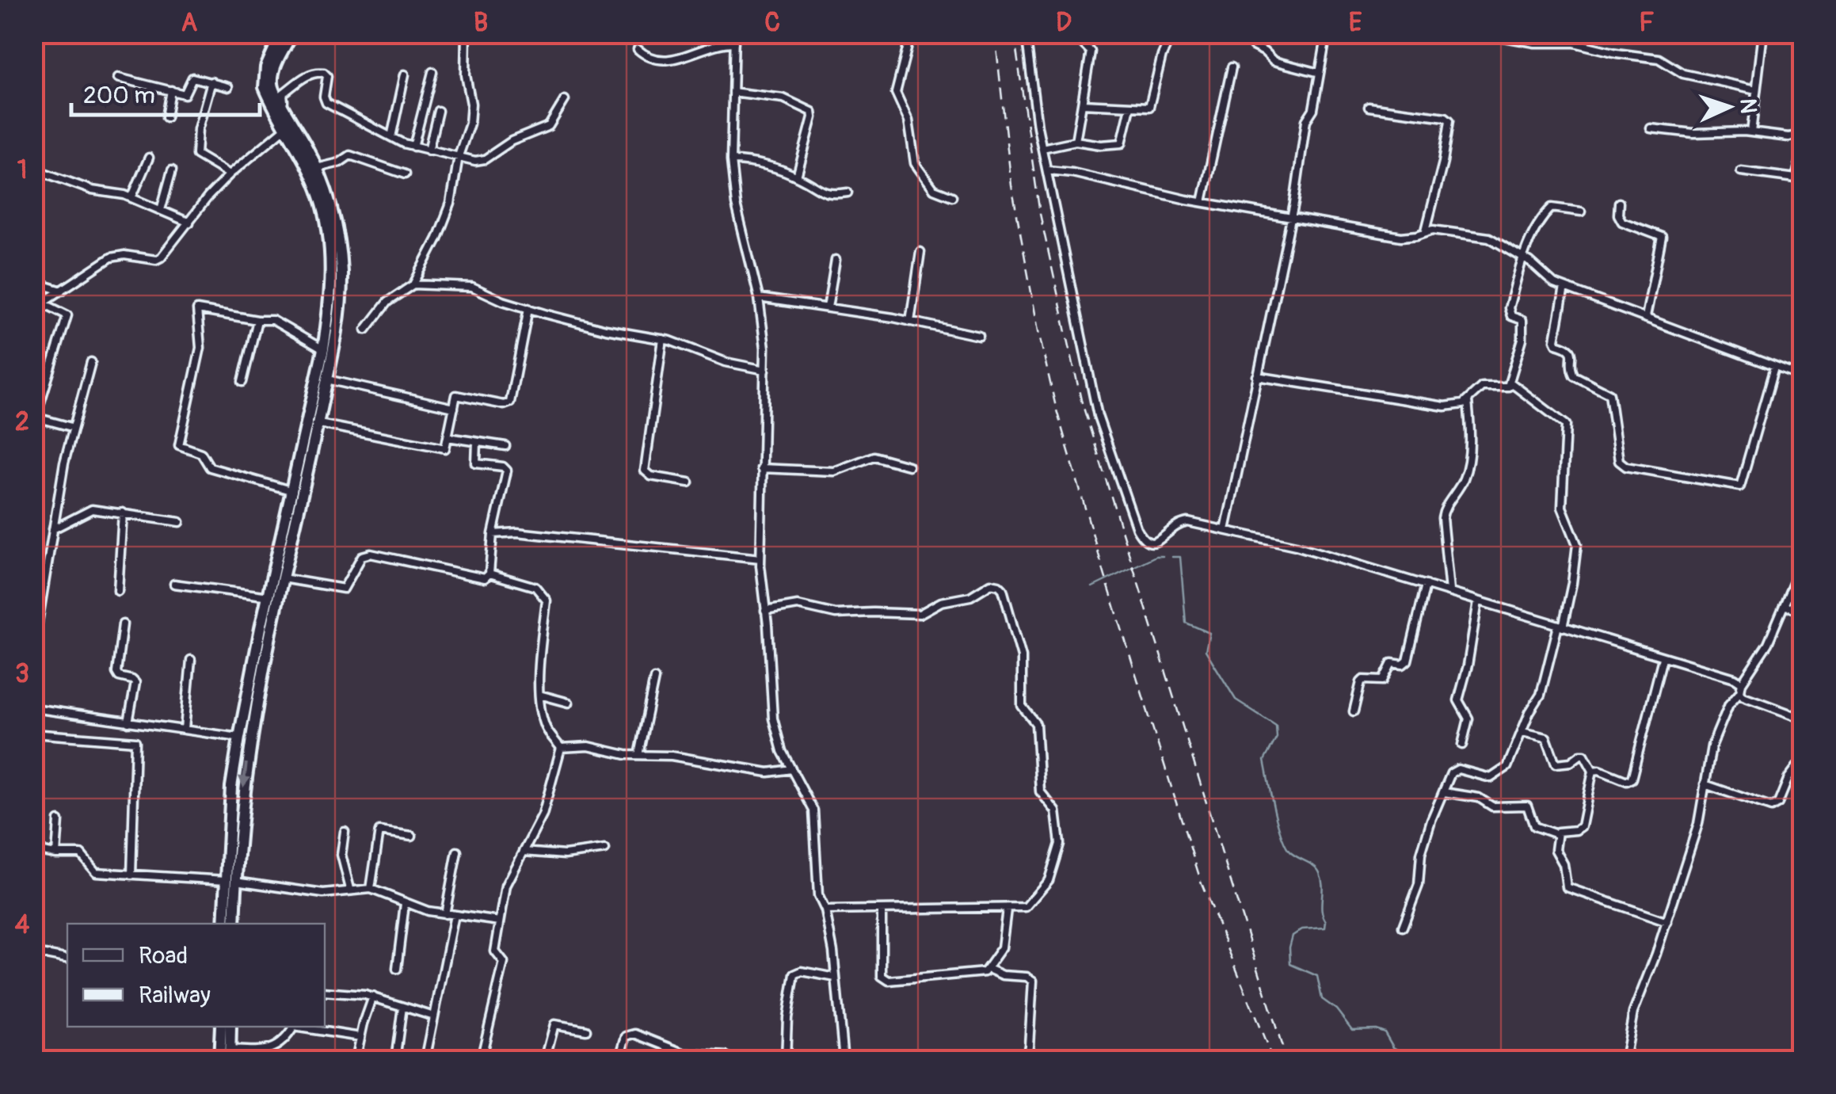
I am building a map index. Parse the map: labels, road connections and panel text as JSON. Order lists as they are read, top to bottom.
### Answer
{
  "legend": ["Road", "Railway"],
  "scale_bar": "200 m",
  "north": "right",
  "grid": {
    "columns": [
      "A",
      "B",
      "C",
      "D",
      "E",
      "F"
    ],
    "rows": [
      "1",
      "2",
      "3",
      "4"
    ]
  }
}
